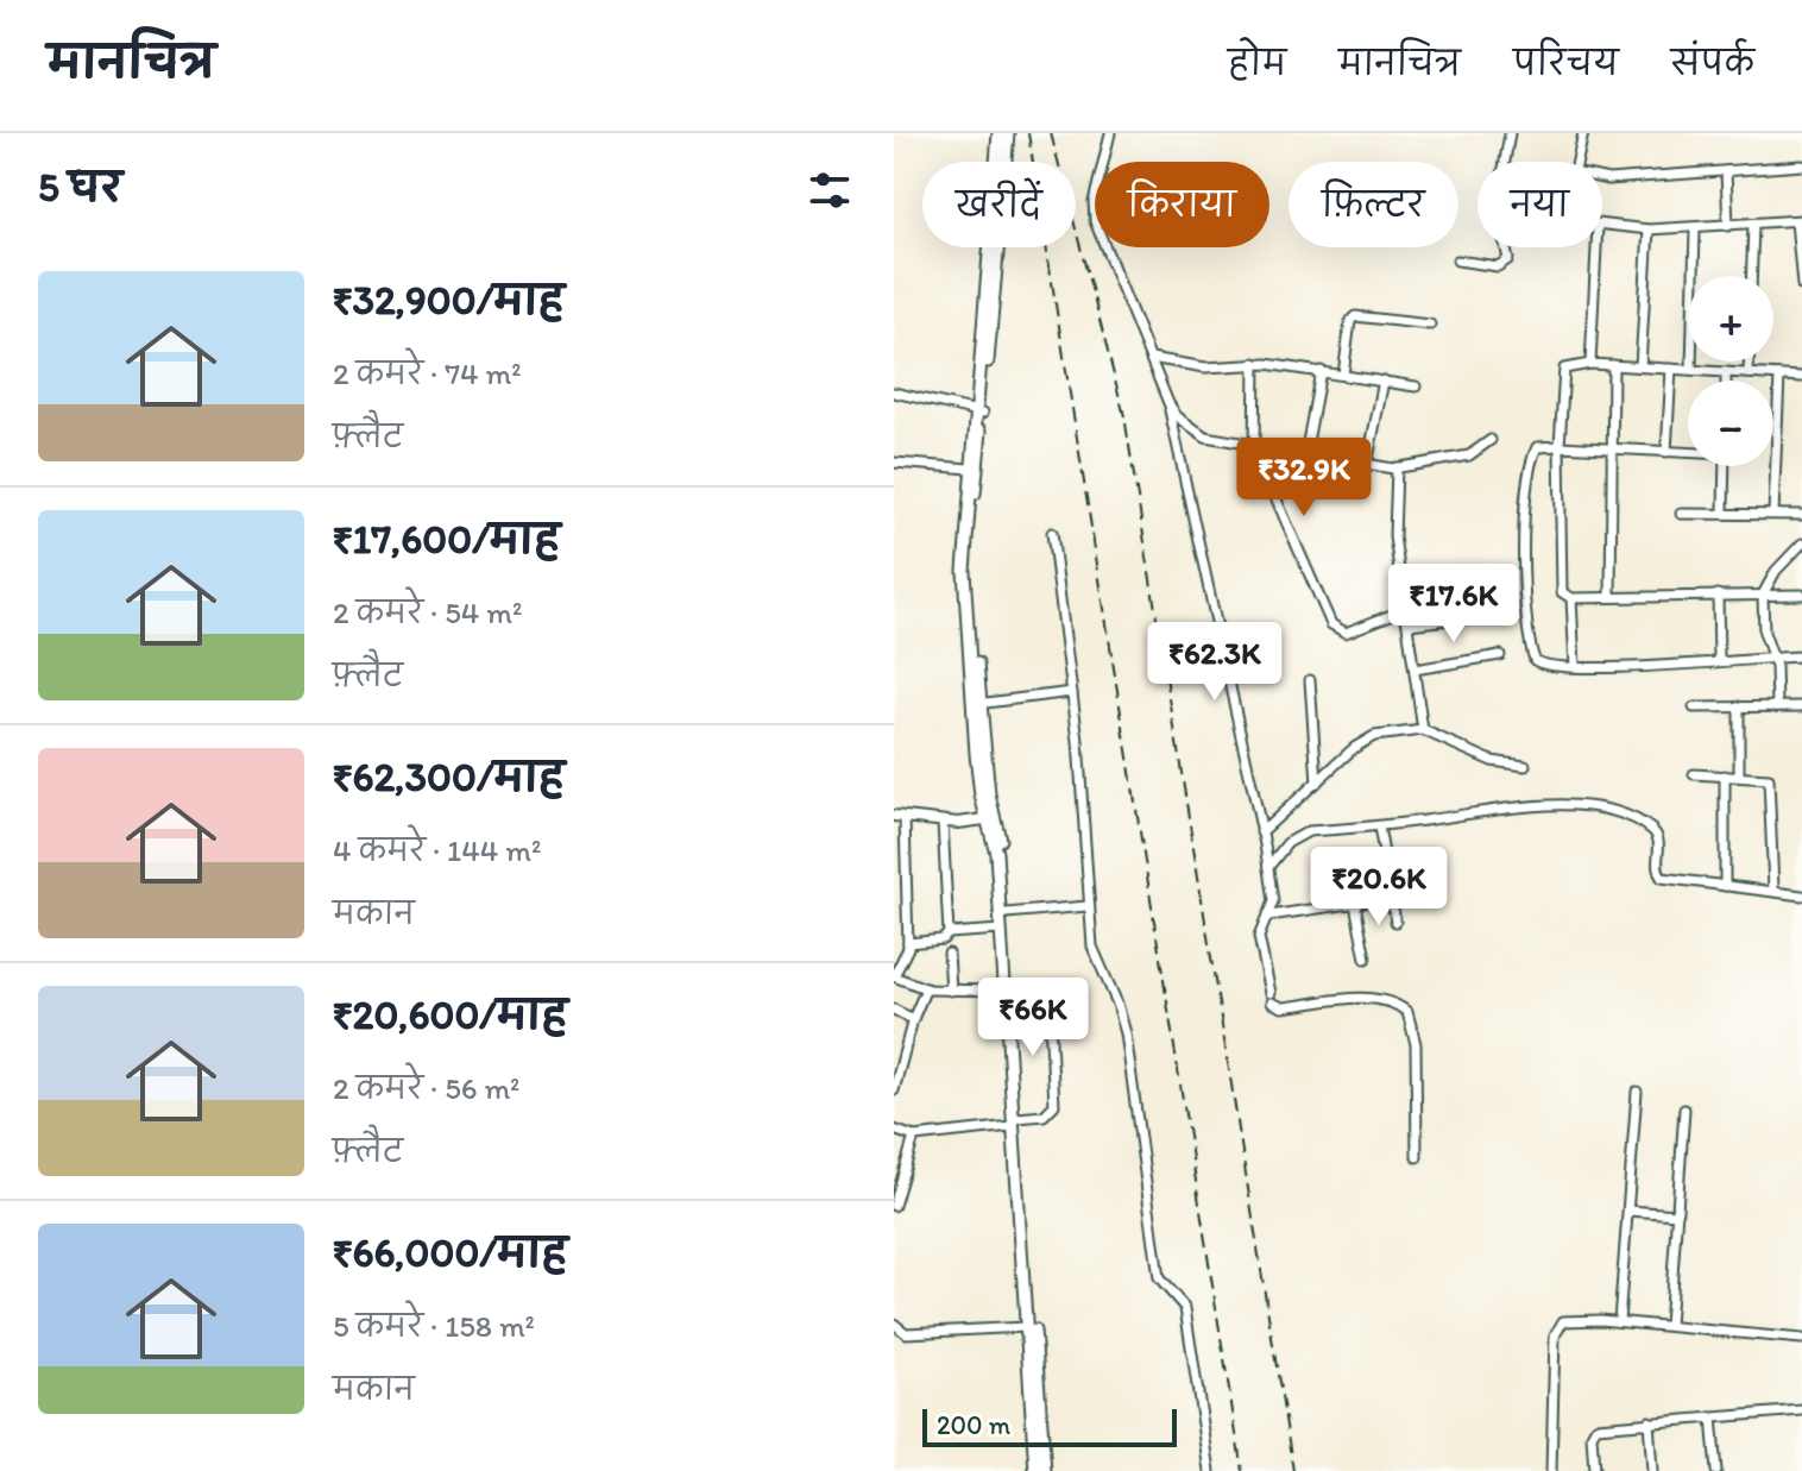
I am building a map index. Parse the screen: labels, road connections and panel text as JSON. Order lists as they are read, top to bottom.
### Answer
{
  "scale_bar": "200 m",
  "page": {
    "header": "मानचित्र",
    "nav": [
      "होम",
      "मानचित्र",
      "परिचय",
      "संपर्क"
    ],
    "heading": "5 घर",
    "chip": [
      "खरीदें",
      "किराया",
      "फ़िल्टर",
      "नया"
    ],
    "list": [
      {
        "name": "₹32,900/माह",
        "note": "2 कमरे · 74 m² · फ़्लैट"
      },
      {
        "name": "₹17,600/माह",
        "note": "2 कमरे · 54 m² · फ़्लैट"
      },
      {
        "name": "₹62,300/माह",
        "note": "4 कमरे · 144 m² · मकान"
      },
      {
        "name": "₹20,600/माह",
        "note": "2 कमरे · 56 m² · फ़्लैट"
      },
      {
        "name": "₹66,000/माह",
        "note": "5 कमरे · 158 m² · मकान"
      }
    ],
    "map_buttons": ["+", "−"],
    "price": [
      "₹32.9K",
      "₹17.6K",
      "₹62.3K",
      "₹20.6K",
      "₹66K"
    ],
    "scale": "200 m"
  }
}
